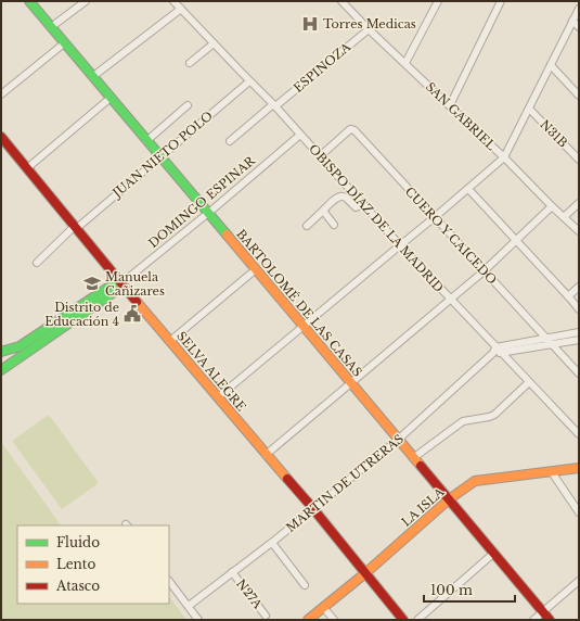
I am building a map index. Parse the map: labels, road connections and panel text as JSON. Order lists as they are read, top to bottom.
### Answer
{
  "streets": {
    "street": [
      "ESPINOZA",
      "SAN GABRIEL",
      "N31B",
      "JUAN NIETO POLO",
      "DOMINGO ESPINAR",
      "OBISPO DÍAZ DE LA MADRID",
      "CUERO Y CAICEDO",
      "BARTOLOMÉ DE LAS CASAS",
      "SELVA ALEGRE",
      "MARTIN DE UTRERAS",
      "LA ISLA",
      "N27A"
    ]
  },
  "crossings": [
    ["ESPINOZA", "SAN GABRIEL"],
    ["ESPINOZA", "OBISPO DÍAZ DE LA MADRID"],
    ["JUAN NIETO POLO", "OBISPO DÍAZ DE LA MADRID"],
    ["JUAN NIETO POLO", "BARTOLOMÉ DE LAS CASAS"],
    ["JUAN NIETO POLO", "SELVA ALEGRE"],
    ["DOMINGO ESPINAR", "OBISPO DÍAZ DE LA MADRID"],
    ["DOMINGO ESPINAR", "BARTOLOMÉ DE LAS CASAS"],
    ["DOMINGO ESPINAR", "SELVA ALEGRE"],
    ["OBISPO DÍAZ DE LA MADRID", "CUERO Y CAICEDO"],
    ["OBISPO DÍAZ DE LA MADRID", "MARTIN DE UTRERAS"],
    ["BARTOLOMÉ DE LAS CASAS", "MARTIN DE UTRERAS"],
    ["BARTOLOMÉ DE LAS CASAS", "LA ISLA"],
    ["SELVA ALEGRE", "MARTIN DE UTRERAS"],
    ["SELVA ALEGRE", "LA ISLA"],
    ["MARTIN DE UTRERAS", "N27A"]
  ],
  "places": {
    "hospital": ["Torres Medicas"],
    "school or university": ["Manuela Cañizares"],
    "public building": ["Distrito de Educación 4"]
  },
  "legend": ["Fluido", "Lento", "Atasco"],
  "scale_bar": "100 m"
}
